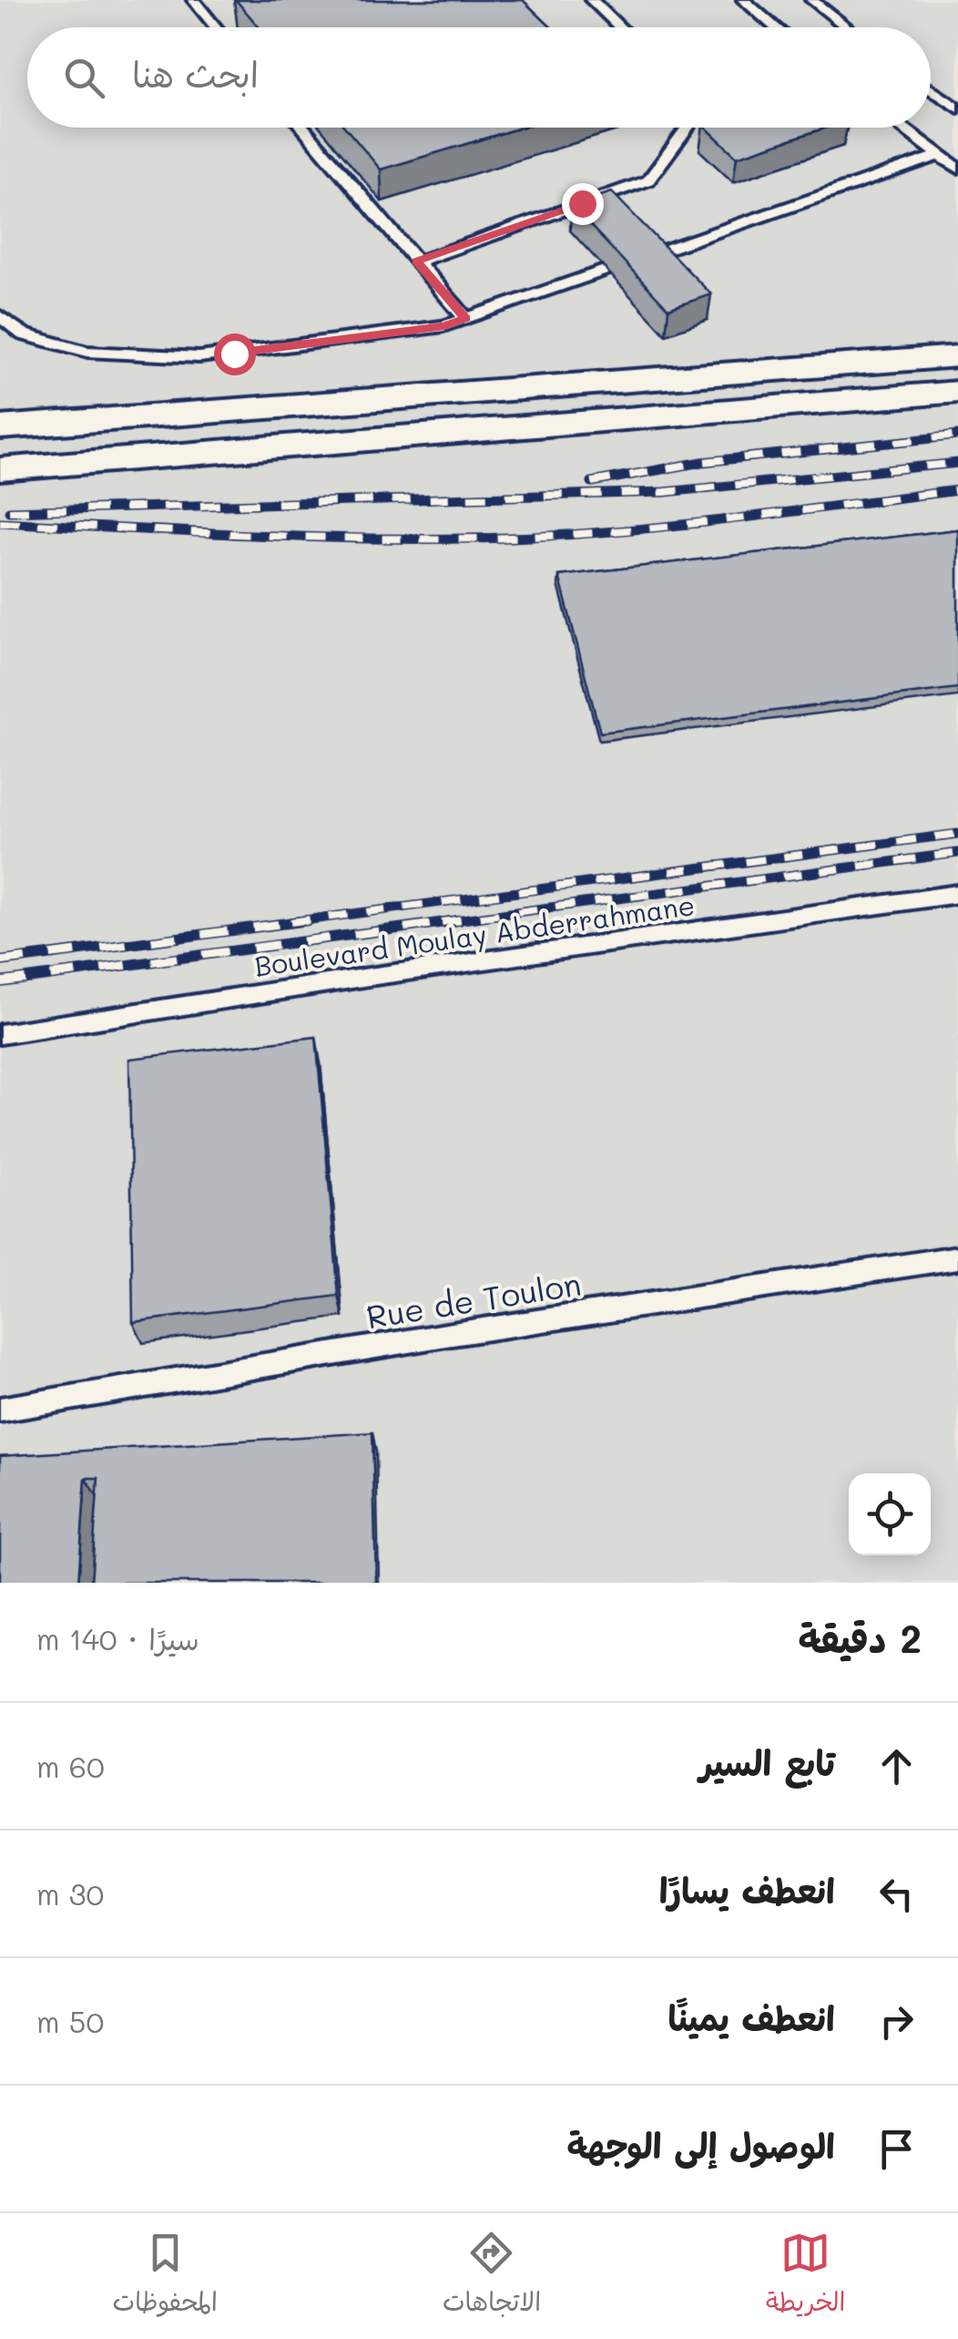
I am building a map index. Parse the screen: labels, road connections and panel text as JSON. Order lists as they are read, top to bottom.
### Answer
{
  "streets": {
    "lane": ["Boulevard Moulay Abderrahmane", "Rue de Toulon"]
  },
  "page": {
    "search": "ابحث هنا",
    "heading": ["2 دقيقة", "سيرًا · 140 m"],
    "list": [
      ["تابع السير", "60 m"],
      ["انعطف يسارًا", "30 m"],
      ["انعطف يمينًا", "50 m"],
      "الوصول إلى الوجهة"
    ],
    "nav": ["الخريطة", "الاتجاهات", "المحفوظات"]
  }
}
